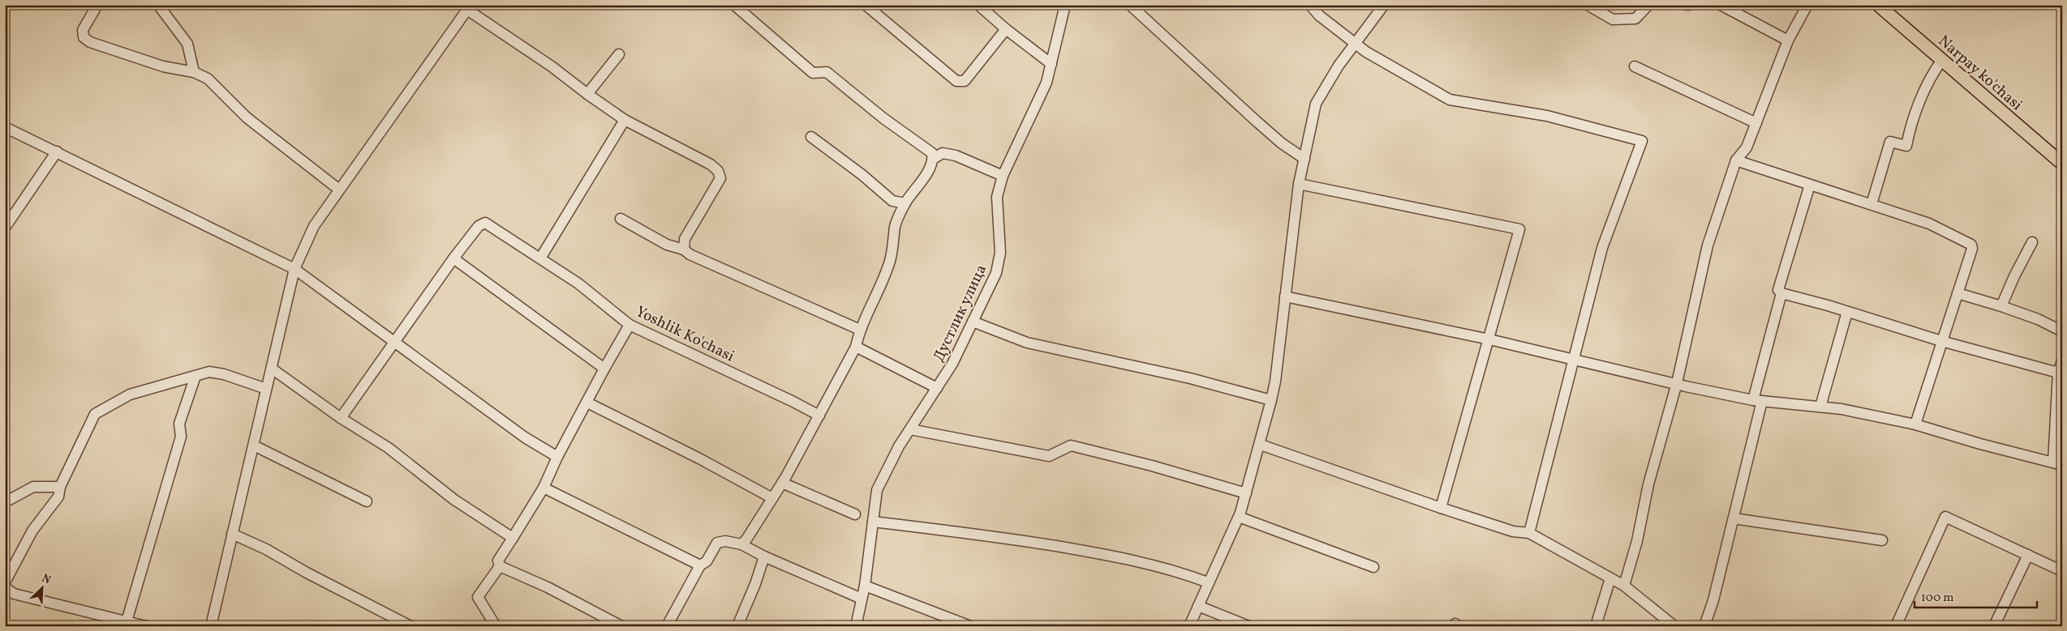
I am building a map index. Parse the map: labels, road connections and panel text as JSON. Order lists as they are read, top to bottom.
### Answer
{
  "streets": {
    "main road": ["Narpay ko'chasi"],
    "street": ["Дустлик улица", "Yoshlik Ko'chasi"]
  },
  "scale_bar": "100 m",
  "north": "top right"
}
